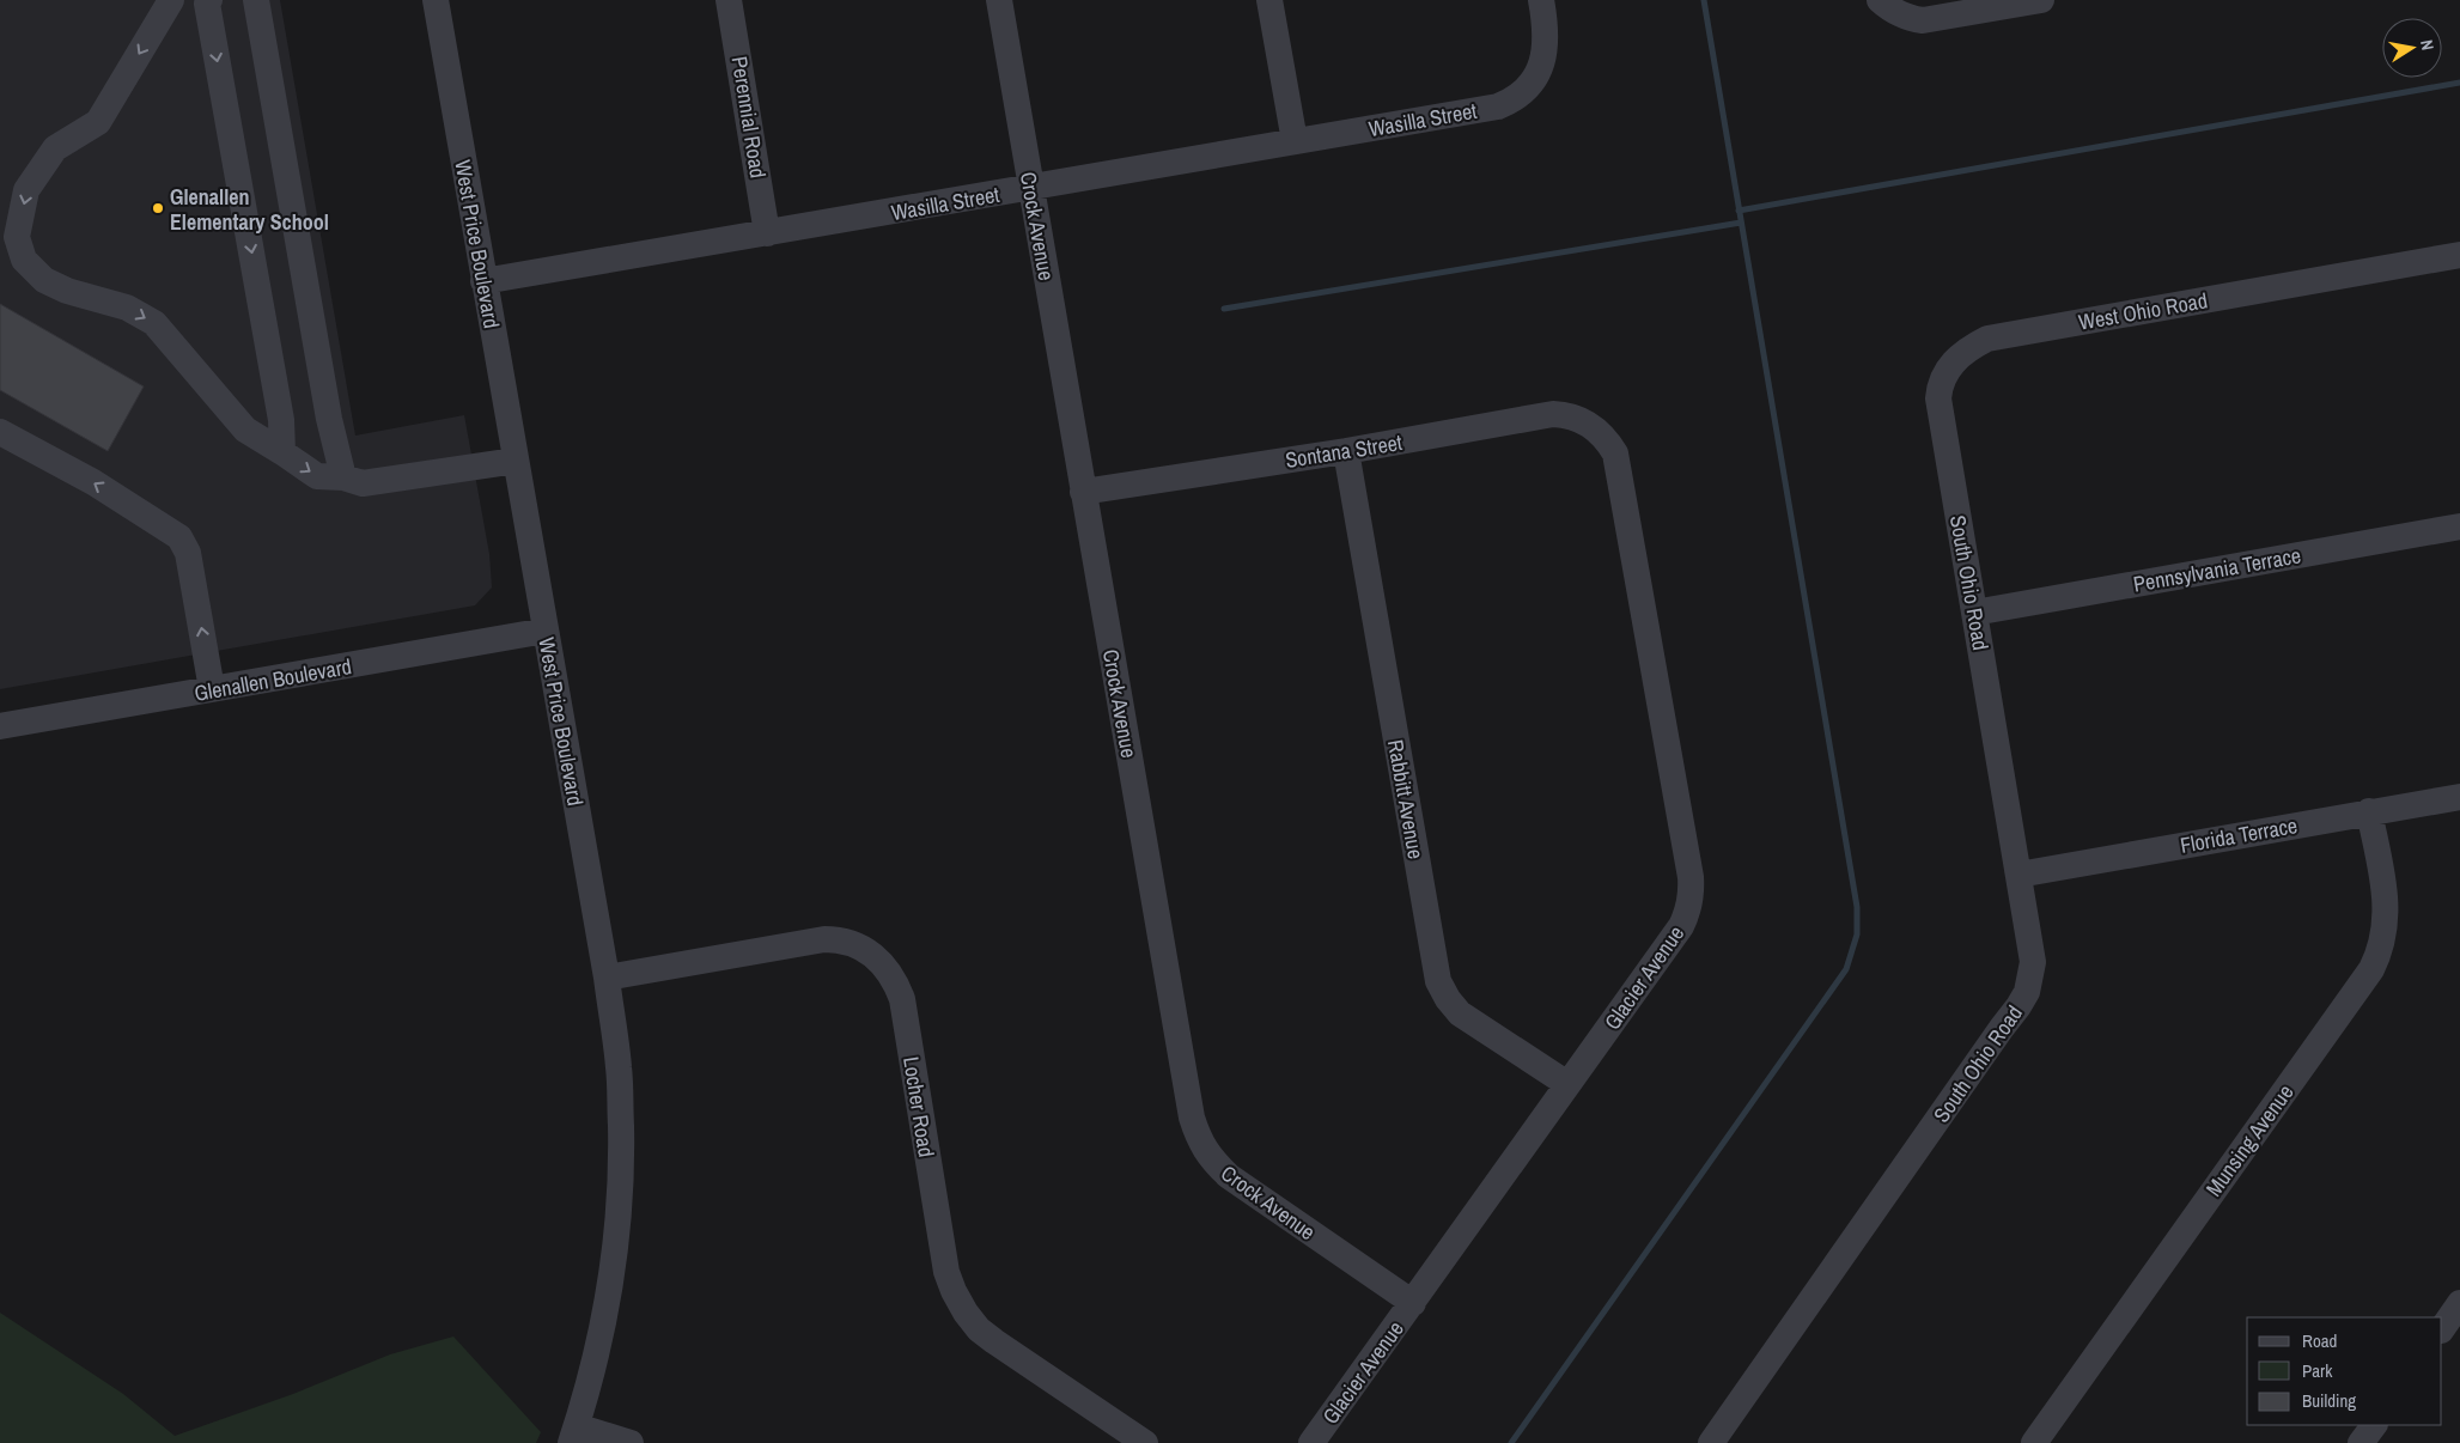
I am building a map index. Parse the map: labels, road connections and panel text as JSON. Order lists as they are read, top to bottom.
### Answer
{
  "streets": {
    "street": [
      "Perennial Road",
      "Wasilla Street",
      "Crock Avenue",
      "West Price Boulevard",
      "West Ohio Road",
      "Sontana Street",
      "Pennsylvania Terrace",
      "South Ohio Road",
      "Glenallen Boulevard",
      "Rabbitt Avenue",
      "Florida Terrace",
      "Glacier Avenue",
      "Locher Road",
      "Munsing Avenue"
    ]
  },
  "crossings": [
    ["Perennial Road", "Wasilla Street"],
    ["Wasilla Street", "Crock Avenue"],
    ["Wasilla Street", "West Price Boulevard"],
    ["Crock Avenue", "Sontana Street"],
    ["Crock Avenue", "Glacier Avenue"],
    ["West Price Boulevard", "Glenallen Boulevard"],
    ["West Price Boulevard", "Locher Road"],
    ["West Ohio Road", "South Ohio Road"],
    ["Sontana Street", "Rabbitt Avenue"],
    ["Sontana Street", "Glacier Avenue"],
    ["Pennsylvania Terrace", "South Ohio Road"],
    ["South Ohio Road", "Florida Terrace"],
    ["Rabbitt Avenue", "Glacier Avenue"],
    ["Florida Terrace", "Munsing Avenue"]
  ],
  "places": ["Glenallen Elementary School"],
  "legend": ["Road", "Park", "Building"],
  "north": "right"
}
